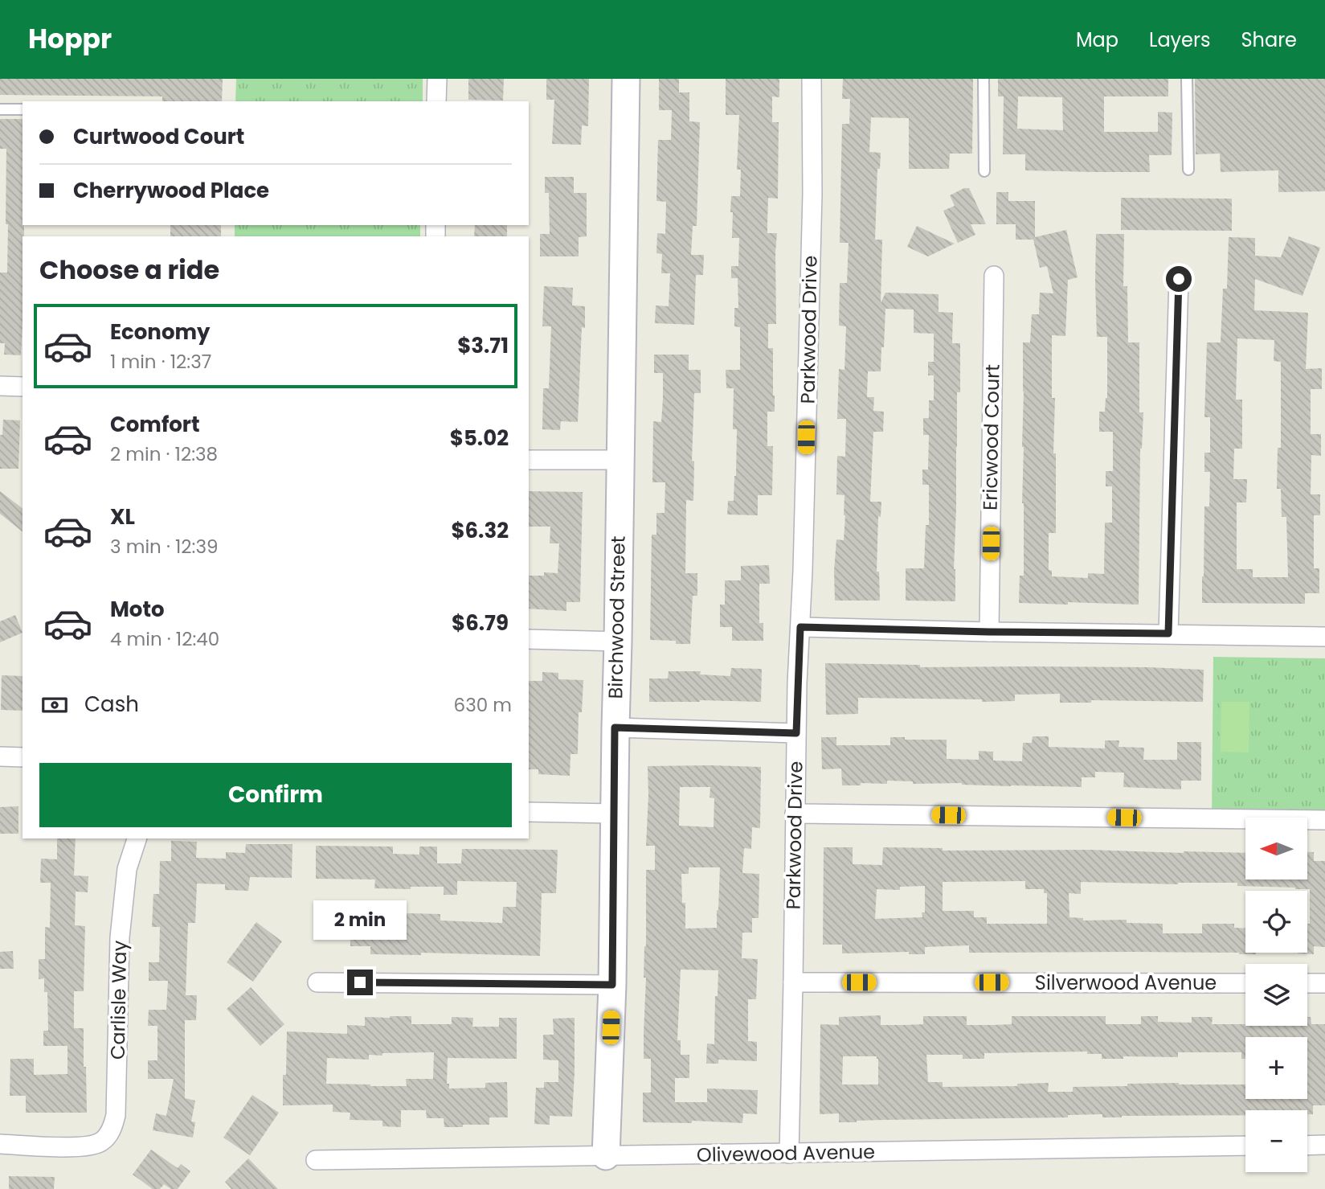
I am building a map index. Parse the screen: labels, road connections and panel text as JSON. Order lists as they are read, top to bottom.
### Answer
{
  "streets": {
    "street": [
      "Parkwood Drive",
      "Ericwood Court",
      "Birchwood Street",
      "Silverwood Avenue",
      "Carlisle Way",
      "Olivewood Avenue"
    ]
  },
  "crossings": [
    ["Parkwood Drive", "Silverwood Avenue"],
    ["Parkwood Drive", "Olivewood Avenue"],
    ["Birchwood Street", "Olivewood Avenue"]
  ],
  "north": "left",
  "page": {
    "header": "Hoppr",
    "nav": ["Map", "Layers", "Share"],
    "banner": ["Curtwood Court", "Cherrywood Place"],
    "heading": "Choose a ride",
    "list": [
      {
        "name": "Economy",
        "note": "1 min · 12:37",
        "value": "$3.71"
      },
      {
        "name": "Comfort",
        "note": "2 min · 12:38",
        "value": "$5.02"
      },
      {
        "name": "XL",
        "note": "3 min · 12:39",
        "value": "$6.32"
      },
      {
        "name": "Moto",
        "note": "4 min · 12:40",
        "value": "$6.79"
      }
    ],
    "pay": ["Cash", "630 m"],
    "buttons": "Confirm",
    "map_buttons": ["+", "−"],
    "bubble": "2 min"
  }
}
